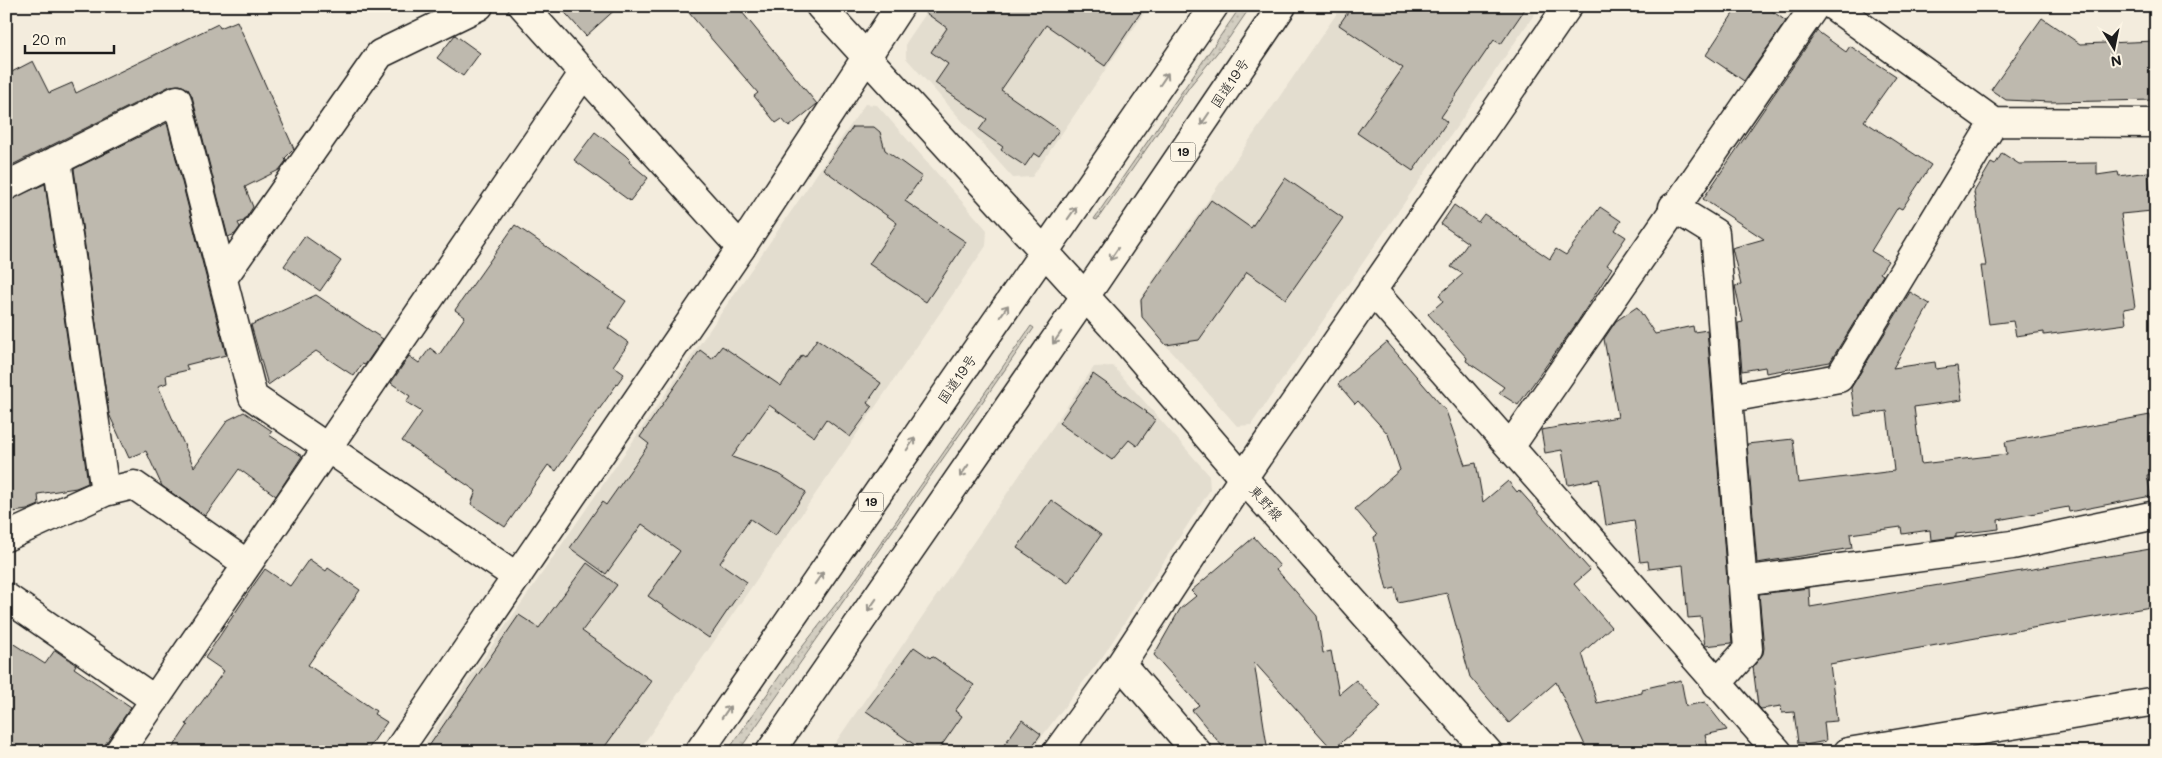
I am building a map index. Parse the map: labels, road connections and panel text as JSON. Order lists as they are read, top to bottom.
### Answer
{
  "streets": {
    "main road": ["国道19号", "19", "東野線"]
  },
  "crossings": [
    ["国道19号", "東野線"]
  ],
  "scale_bar": "20 m",
  "north": "bottom"
}
